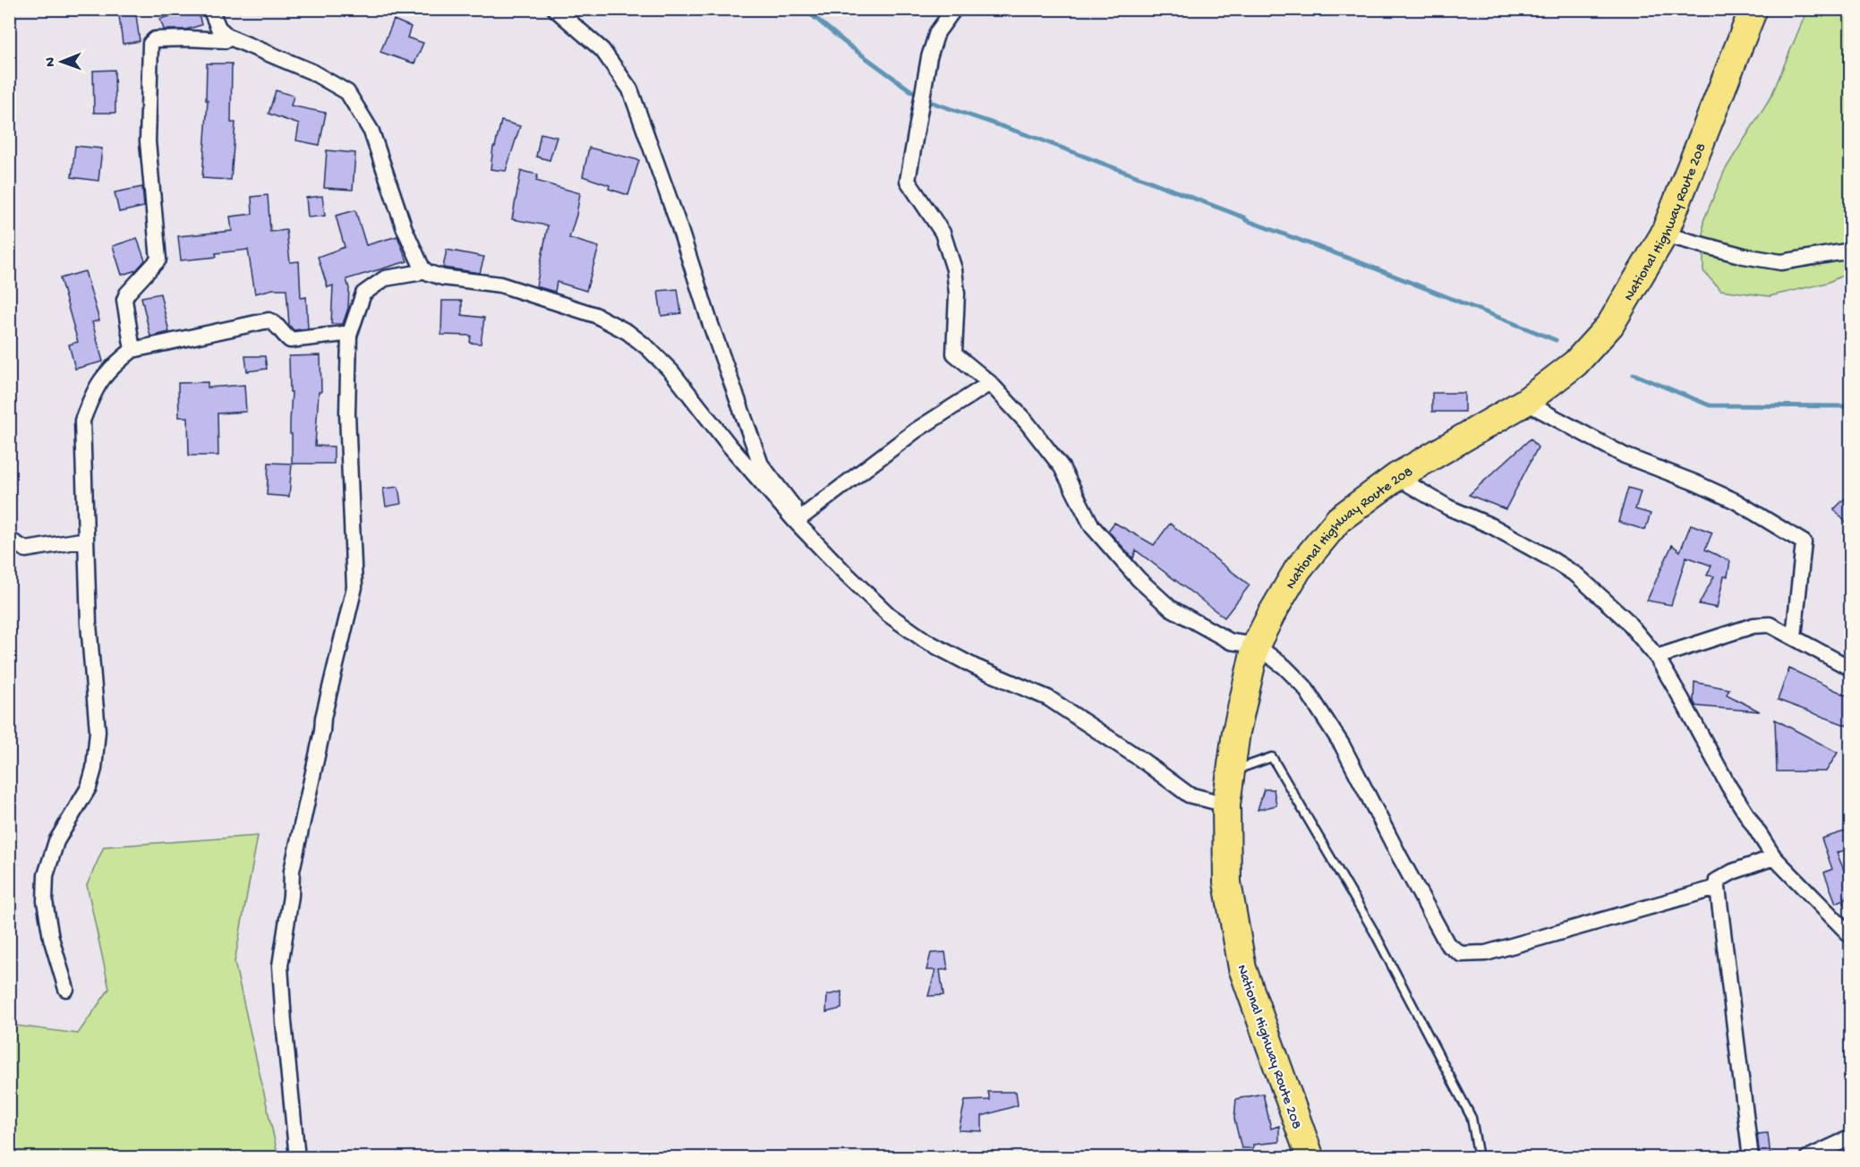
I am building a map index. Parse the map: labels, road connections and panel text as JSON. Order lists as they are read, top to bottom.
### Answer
{
  "streets": {
    "highway": ["National Highway Route 208"]
  },
  "north": "left"
}
